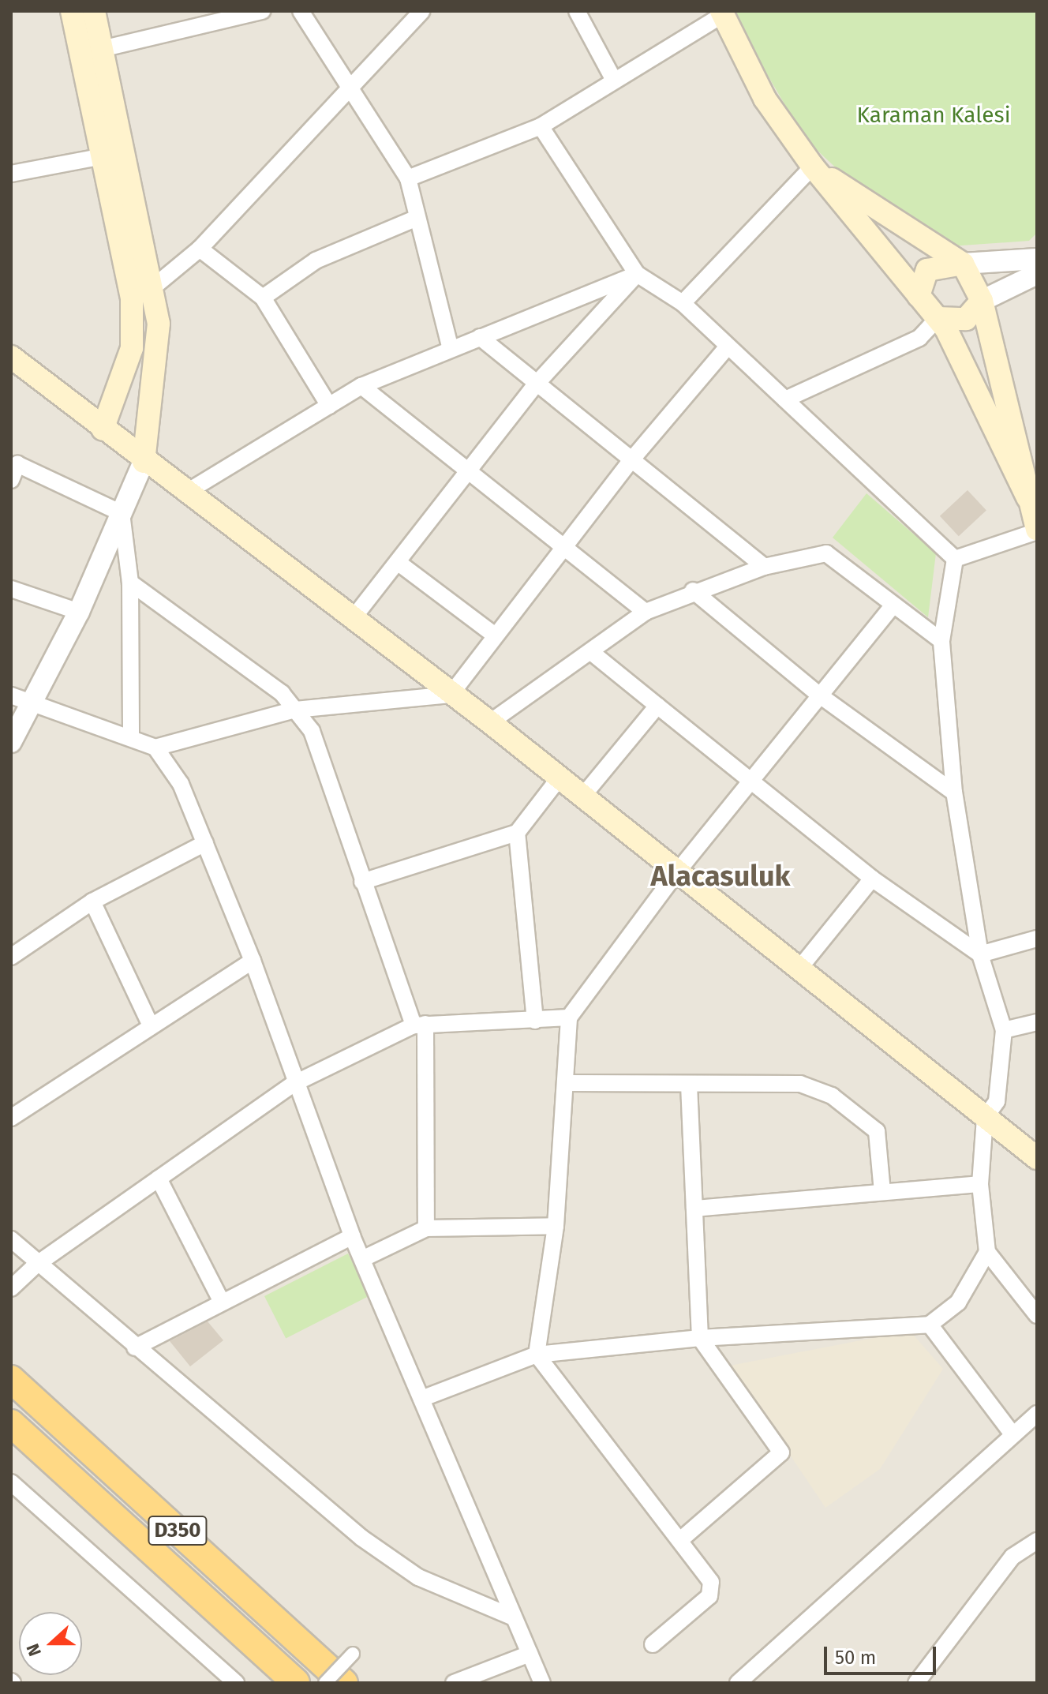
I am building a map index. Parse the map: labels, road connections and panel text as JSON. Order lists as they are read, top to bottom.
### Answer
{
  "streets": {
    "highway": ["D350"]
  },
  "districts": ["Alacasuluk"],
  "parks": ["Karaman Kalesi"],
  "scale_bar": "50 m",
  "north": "left"
}
